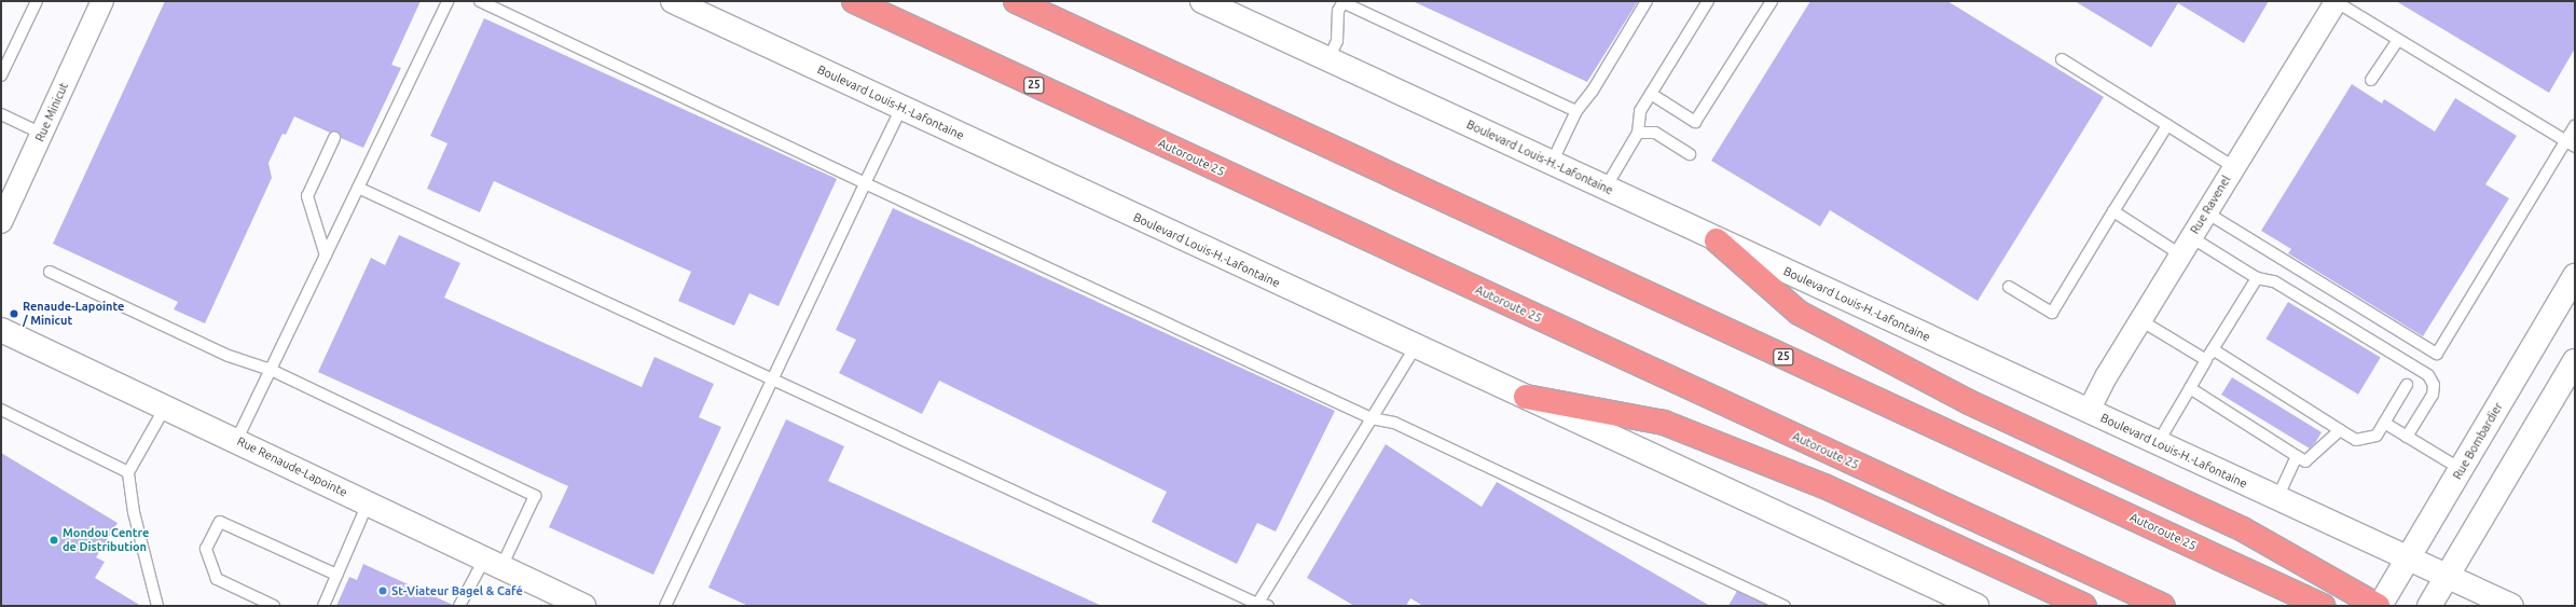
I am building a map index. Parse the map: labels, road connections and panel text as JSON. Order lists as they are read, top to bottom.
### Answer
{
  "streets": {
    "highway": ["25", "Autoroute 25"],
    "main road": ["Boulevard Louis-H.-Lafontaine", "Rue Bombardier", "Rue Renaude-Lapointe"],
    "street": ["Rue Minicut", "Rue Ravenel"]
  },
  "crossings": [
    ["Boulevard Louis-H.-Lafontaine", "Rue Ravenel"],
    ["Boulevard Louis-H.-Lafontaine", "Rue Bombardier"]
  ],
  "places": ["Renaude-Lapointe / Minicut", "Mondou Centre de Distribution", "St-Viateur Bagel & Café"]
}
